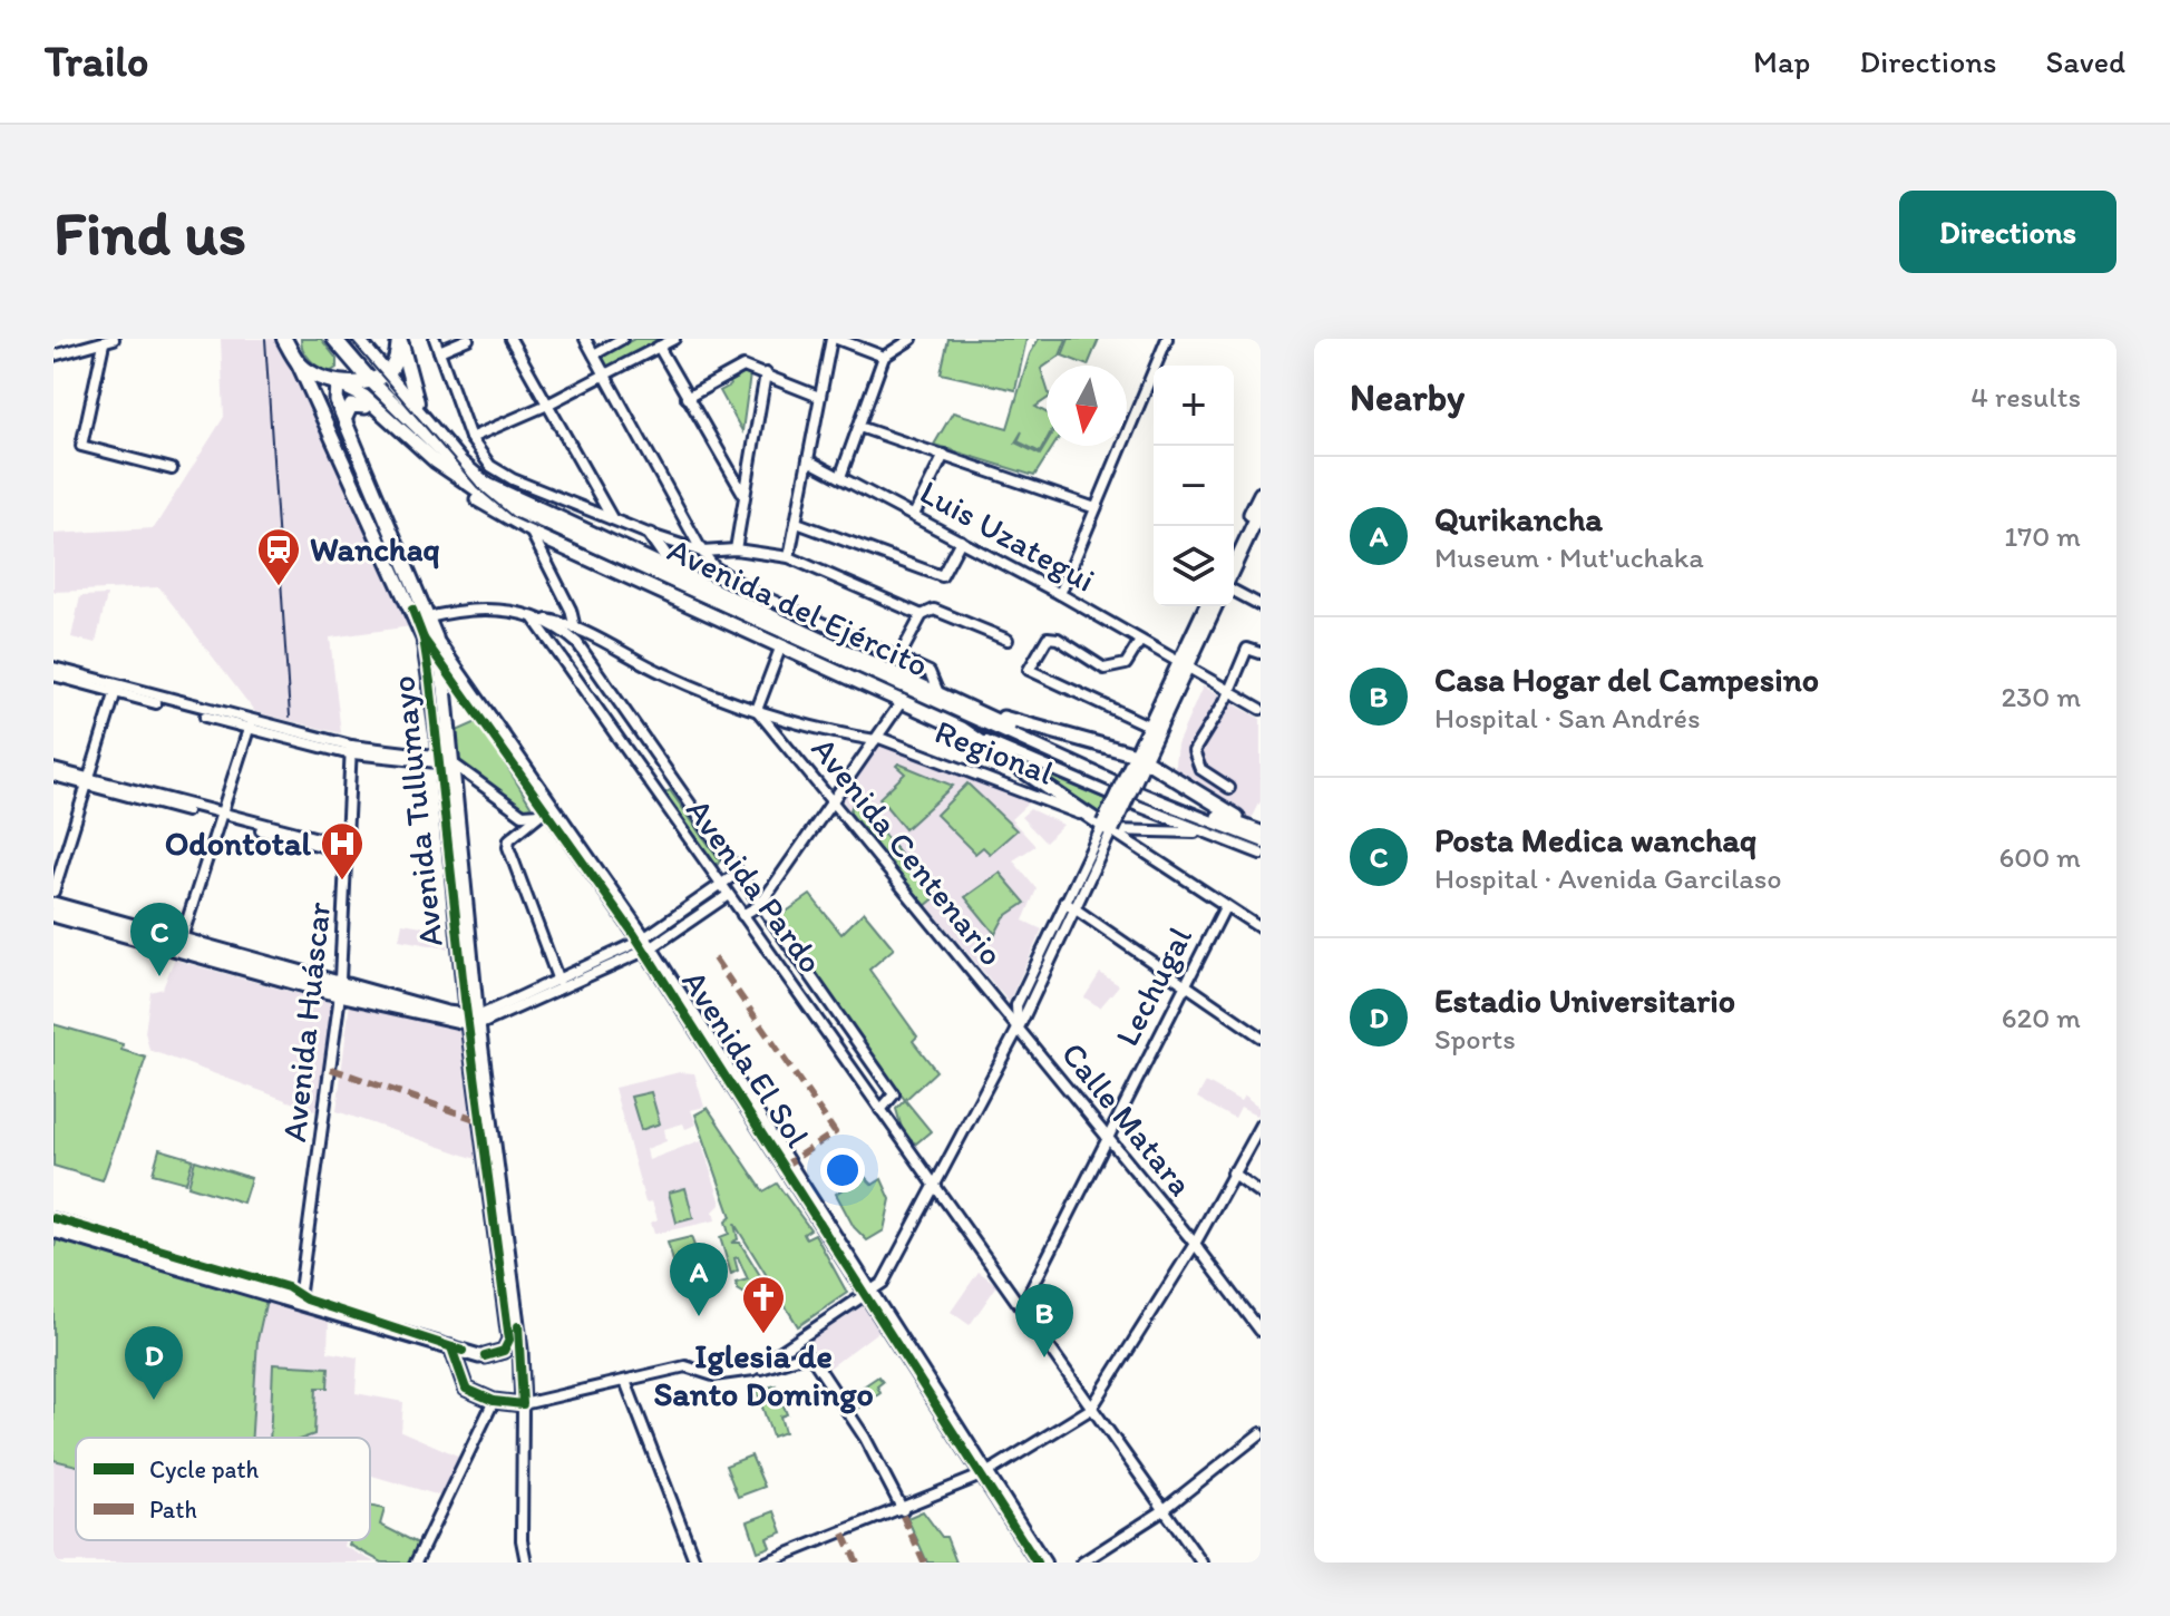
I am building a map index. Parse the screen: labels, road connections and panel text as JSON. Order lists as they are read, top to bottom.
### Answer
{
  "streets": {
    "highway": ["Avenida del Ejército", "Avenida Tullumayo"],
    "street": [
      "Luis Uzategui",
      "Regional",
      "Avenida Centenario",
      "Avenida Pardo",
      "Lechugal",
      "Avenida Huáscar",
      "Avenida El Sol",
      "Calle Matara"
    ]
  },
  "crossings": [
    ["Avenida del Ejército", "Avenida Tullumayo"],
    ["Regional", "Avenida Centenario"],
    ["Avenida Tullumayo", "Avenida Pardo"],
    ["Avenida Tullumayo", "Avenida El Sol"],
    ["Avenida Centenario", "Calle Matara"],
    ["Avenida Pardo", "Lechugal"],
    ["Lechugal", "Calle Matara"]
  ],
  "places": {
    "station": ["Wanchaq"],
    "hospital": ["Odontotal"],
    "church": ["Iglesia de Santo Domingo"]
  },
  "legend": ["Cycle path", "Path"],
  "north": "bottom",
  "page": {
    "header": "Trailo",
    "nav": ["Map", "Directions", "Saved"],
    "buttons": "Directions",
    "title": "Find us",
    "heading": ["Nearby", "4 results"],
    "map_buttons": ["+", "−"],
    "list": [
      {
        "mark": "A",
        "name": "Qurikancha",
        "note": "Museum · Mut'uchaka",
        "value": "170 m"
      },
      {
        "mark": "B",
        "name": "Casa Hogar del Campesino",
        "note": "Hospital · San Andrés",
        "value": "230 m"
      },
      {
        "mark": "C",
        "name": "Posta Medica wanchaq",
        "note": "Hospital · Avenida Garcilaso",
        "value": "600 m"
      },
      {
        "mark": "D",
        "name": "Estadio Universitario",
        "note": "Sports",
        "value": "620 m"
      }
    ],
    "pins": [
      "C",
      "A",
      "B",
      "D"
    ]
  }
}
